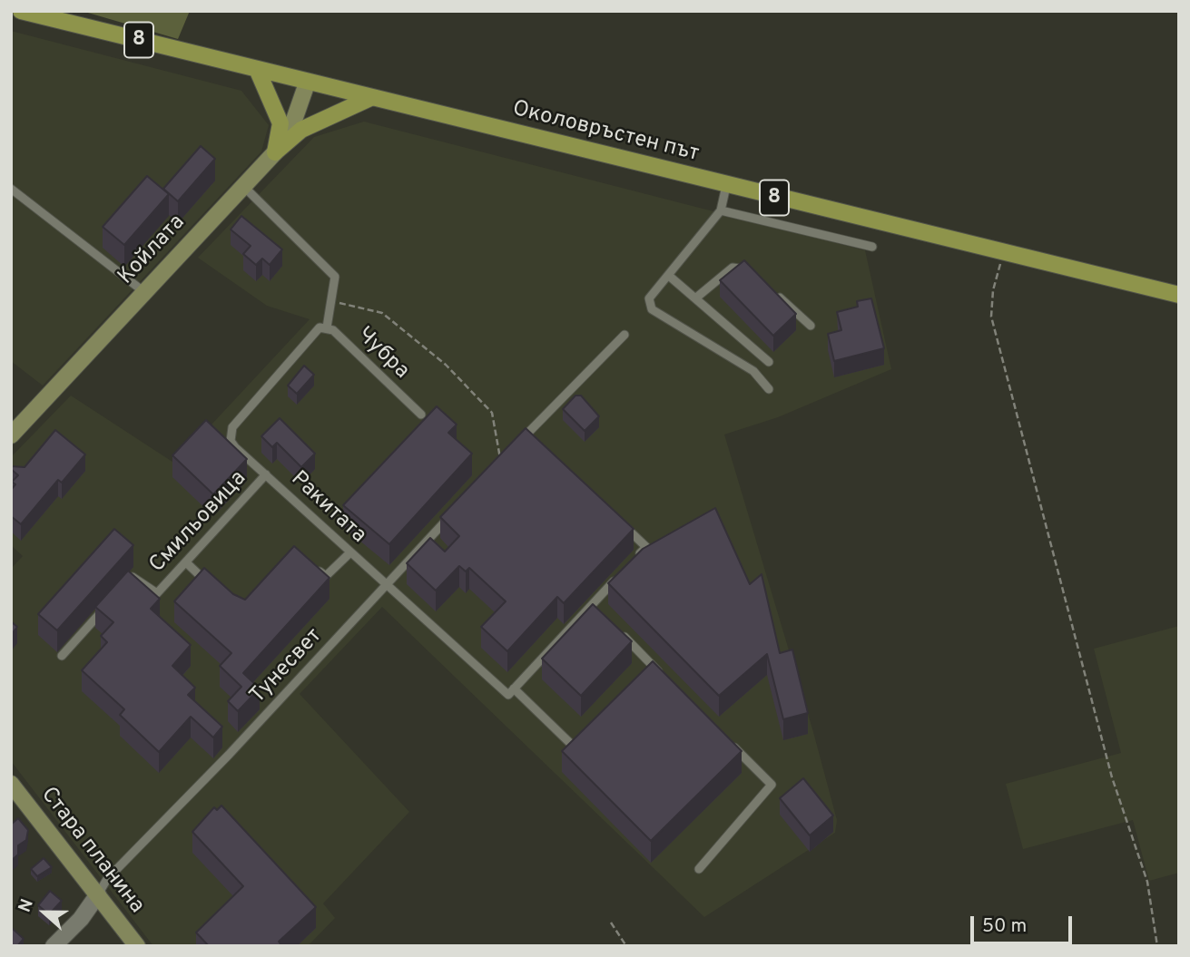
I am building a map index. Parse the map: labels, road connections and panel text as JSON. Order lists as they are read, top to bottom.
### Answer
{
  "streets": {
    "main road": ["8", "Околовръстен път"],
    "street": ["Койлата", "Стара планина"],
    "lane": [
      "Чубра",
      "Ракитата",
      "Смильовица",
      "Тунесвет"
    ]
  },
  "crossings": [
    ["Околовръстен път", "Койлата"],
    ["Чубра", "Ракитата"],
    ["Ракитата", "Смильовица"],
    ["Ракитата", "Тунесвет"],
    ["Тунесвет", "Стара планина"]
  ],
  "scale_bar": "50 m",
  "north": "left"
}
